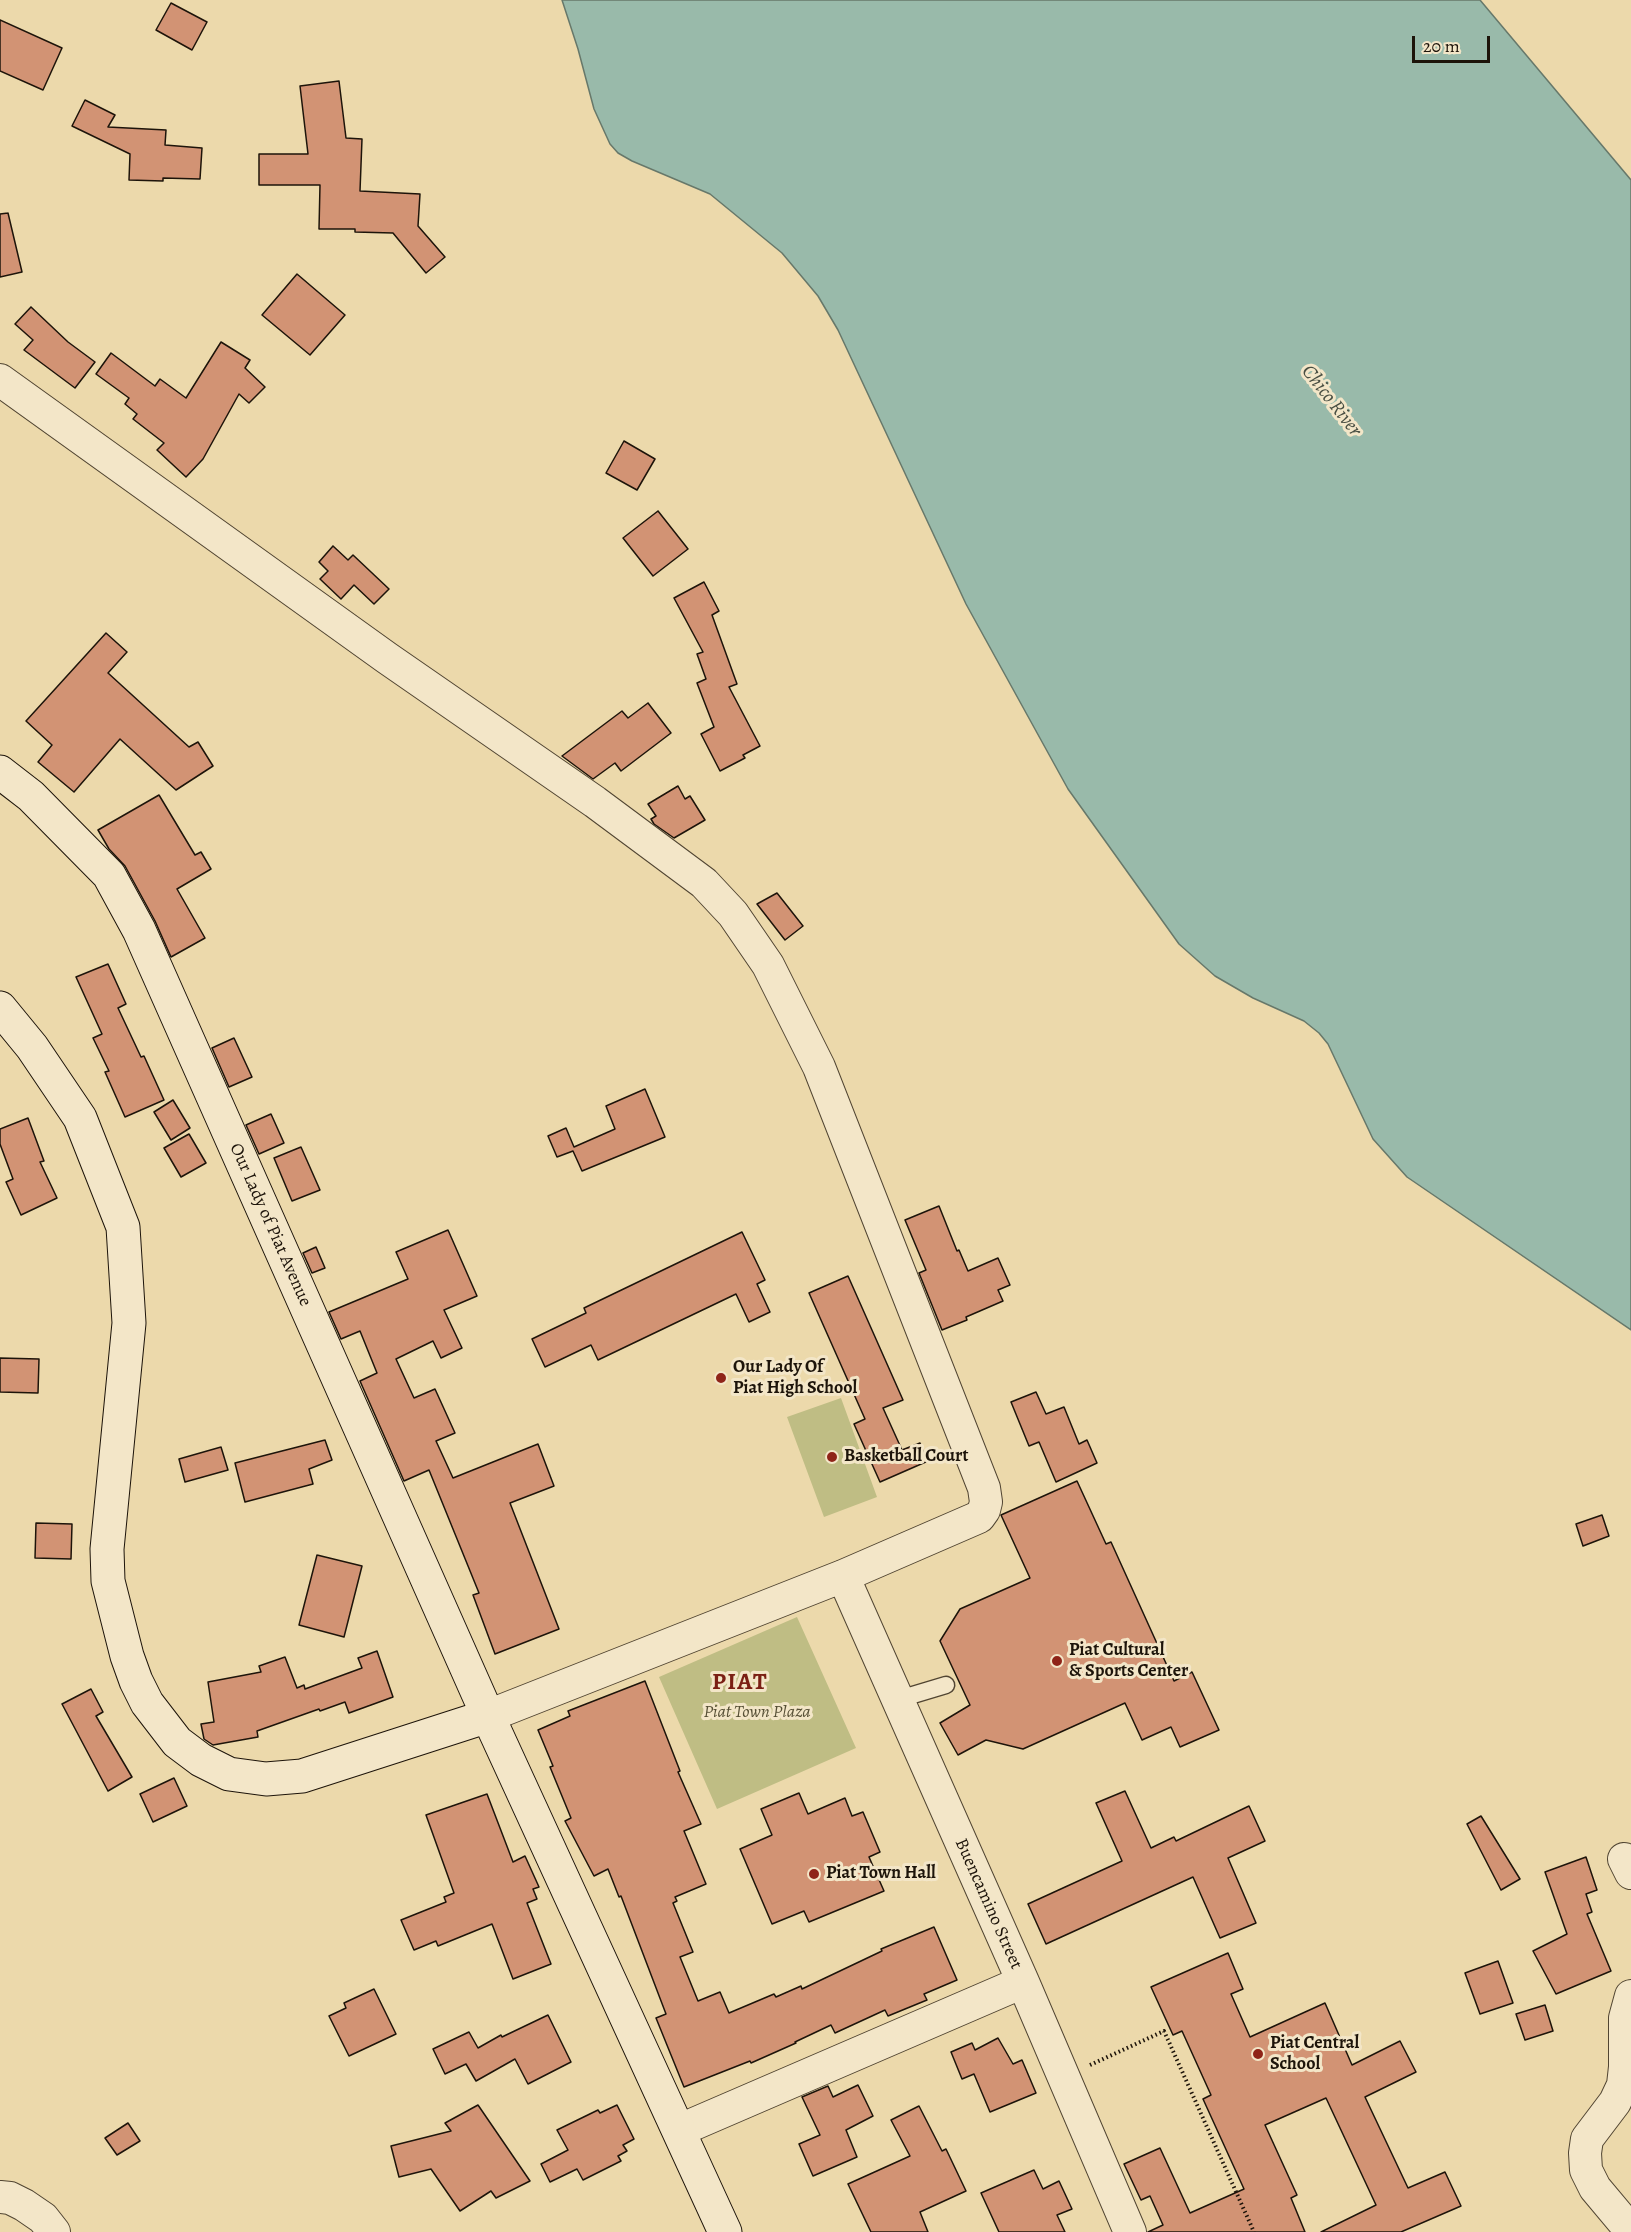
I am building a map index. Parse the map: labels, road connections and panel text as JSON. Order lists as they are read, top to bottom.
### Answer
{
  "streets": {
    "street": ["Our Lady of Piat Avenue", "Buencamino Street"]
  },
  "districts": ["PIAT"],
  "water": ["Chico River"],
  "parks": ["Piat Town Plaza"],
  "places": [
    "Our Lady Of Piat High School",
    "Basketball Court",
    "Piat Cultural & Sports Center",
    "Piat Town Hall",
    "Piat Central School"
  ],
  "scale_bar": "20 m"
}
